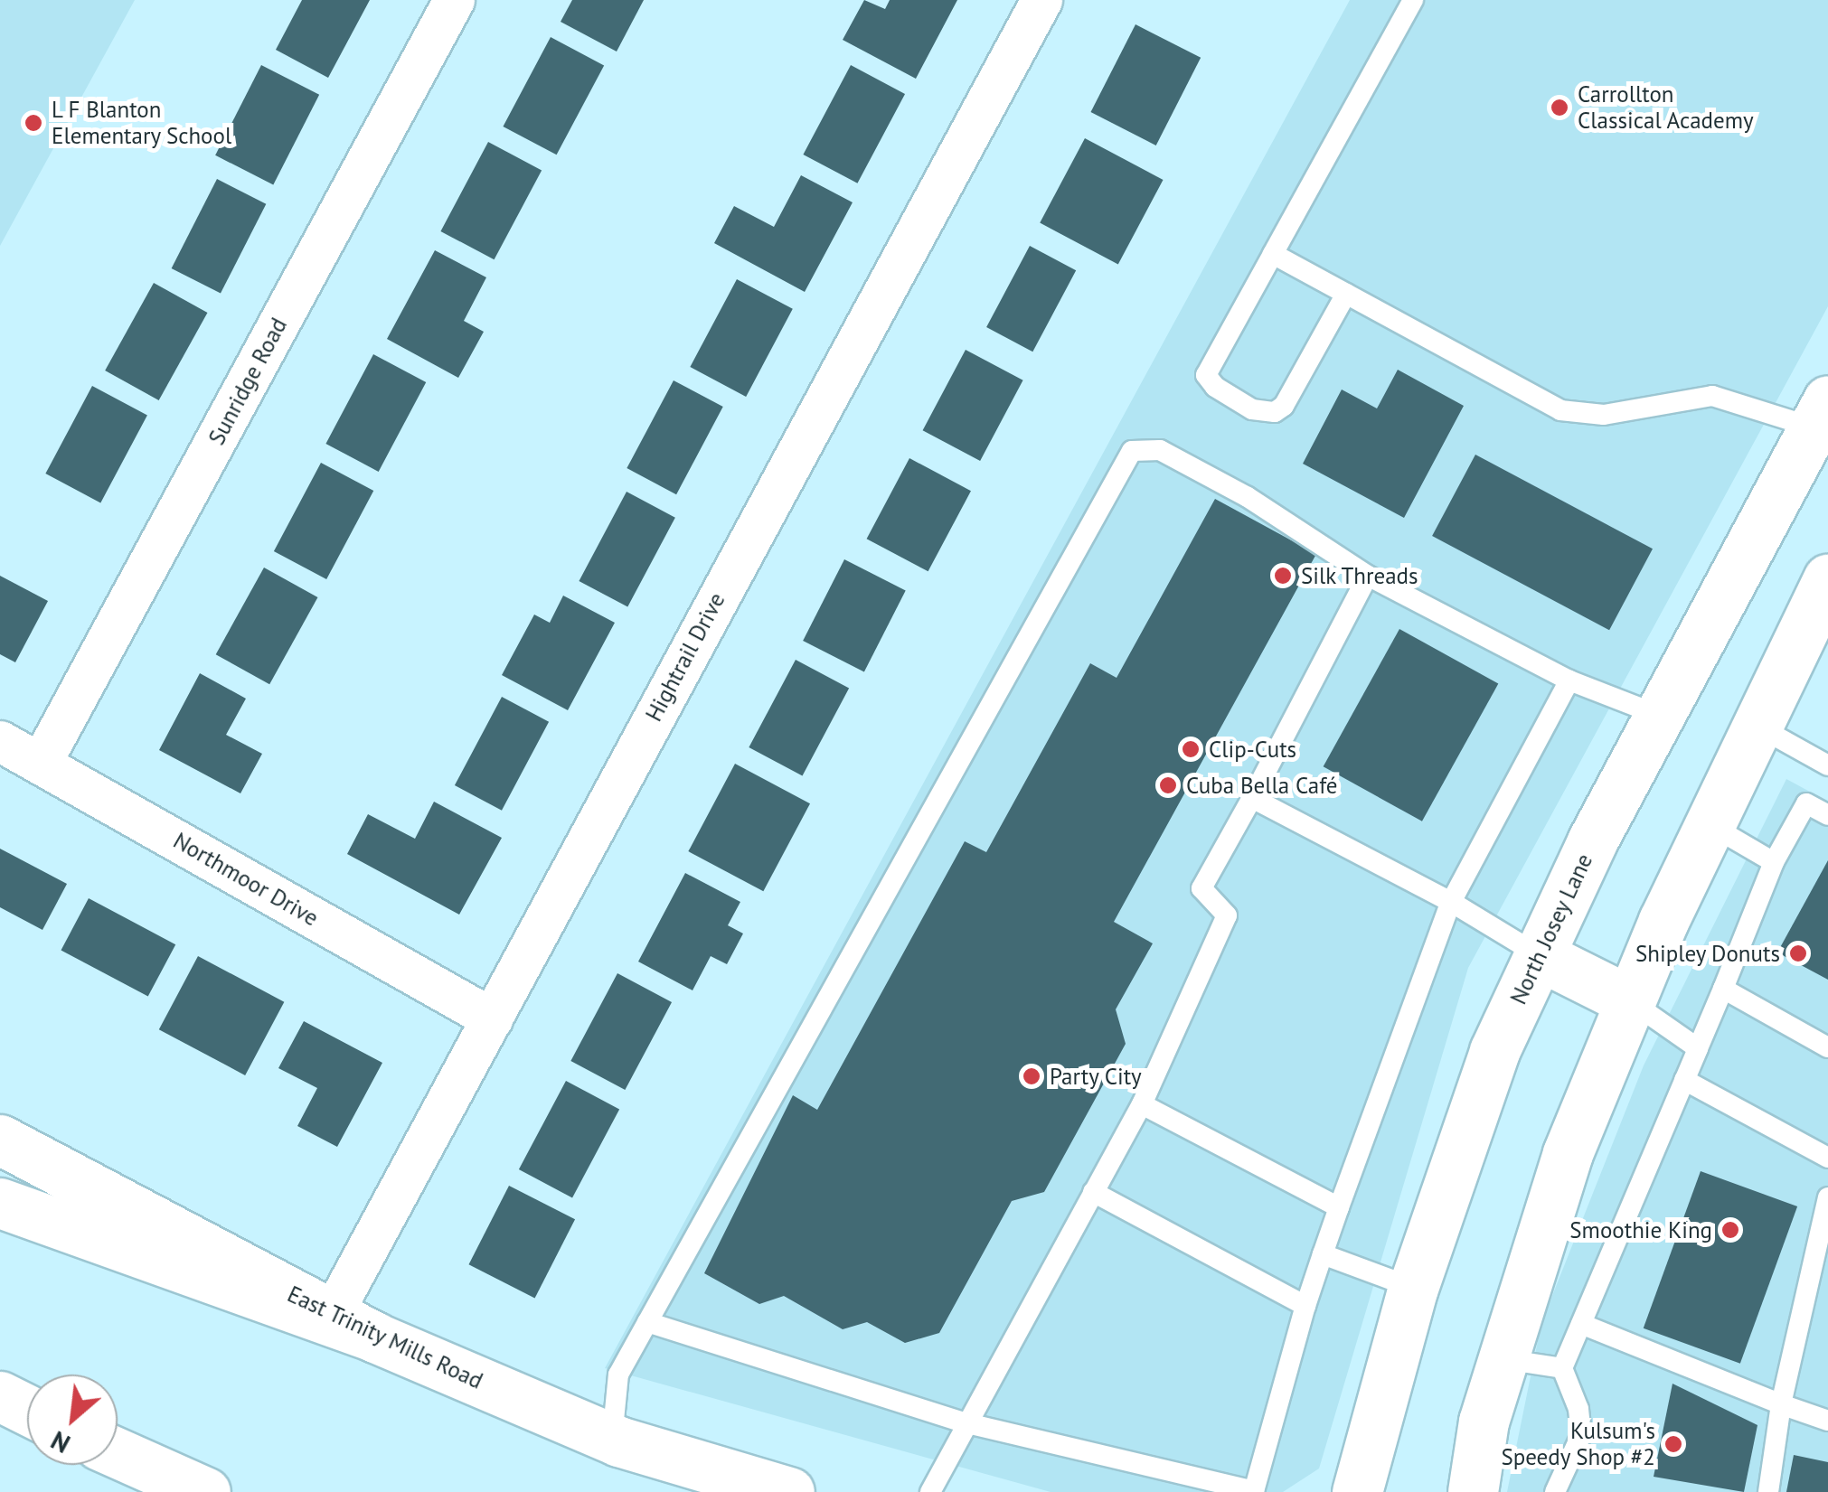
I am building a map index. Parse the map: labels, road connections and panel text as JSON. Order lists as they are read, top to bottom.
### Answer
{
  "streets": {
    "main road": ["North Josey Lane", "East Trinity Mills Road"],
    "street": ["Sunridge Road", "Hightrail Drive", "Northmoor Drive"]
  },
  "crossings": [
    ["Sunridge Road", "Northmoor Drive"],
    ["Hightrail Drive", "Northmoor Drive"],
    ["Hightrail Drive", "East Trinity Mills Road"]
  ],
  "places": [
    "Carrollton Classical Academy",
    "L F Blanton Elementary School",
    "Silk Threads",
    "Clip-Cuts",
    "Cuba Bella Café",
    "Shipley Donuts",
    "Party City",
    "Smoothie King",
    "Kulsum's Speedy Shop #2"
  ],
  "north": "bottom left"
}
